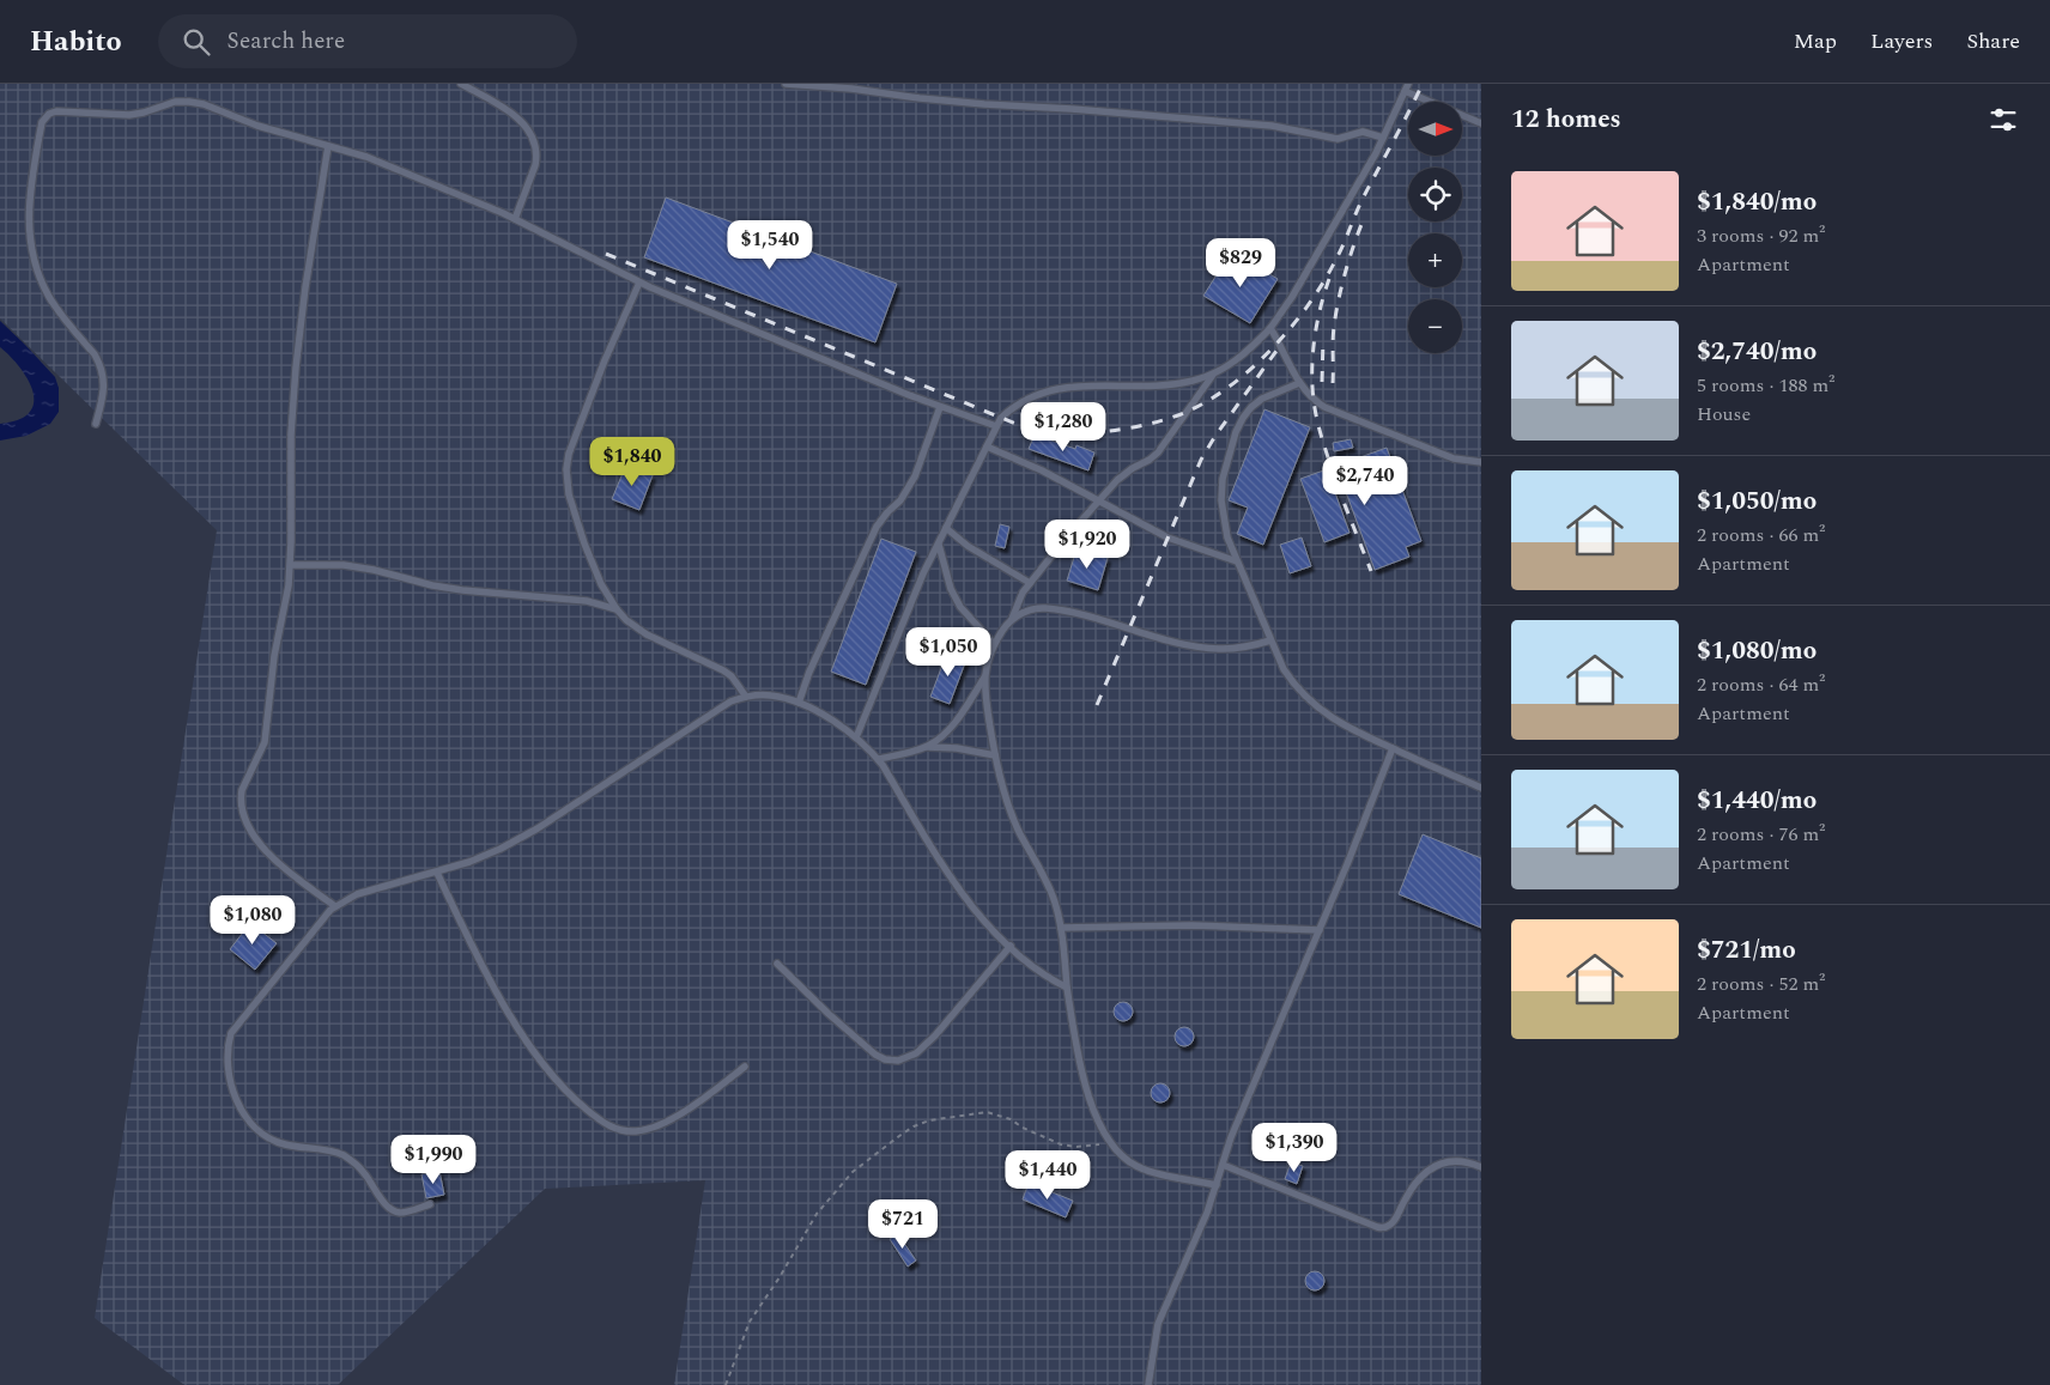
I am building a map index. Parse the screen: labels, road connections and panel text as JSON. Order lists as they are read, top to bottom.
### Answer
{
  "north": "right",
  "page": {
    "header": "Habito",
    "search": "Search here",
    "nav": ["Map", "Layers", "Share"],
    "heading": "12 homes",
    "map_buttons": ["+", "−"],
    "list": [
      {
        "name": "$1,840/mo",
        "note": "3 rooms · 92 m² · Apartment"
      },
      {
        "name": "$2,740/mo",
        "note": "5 rooms · 188 m² · House"
      },
      {
        "name": "$1,050/mo",
        "note": "2 rooms · 66 m² · Apartment"
      },
      {
        "name": "$1,080/mo",
        "note": "2 rooms · 64 m² · Apartment"
      },
      {
        "name": "$1,440/mo",
        "note": "2 rooms · 76 m² · Apartment"
      },
      {
        "name": "$721/mo",
        "note": "2 rooms · 52 m² · Apartment"
      }
    ],
    "price": [
      "$1,540",
      "$829",
      "$1,280",
      "$1,840",
      "$2,740",
      "$1,920",
      "$1,050",
      "$1,080",
      "$1,390",
      "$1,990",
      "$1,440",
      "$721"
    ]
  }
}
